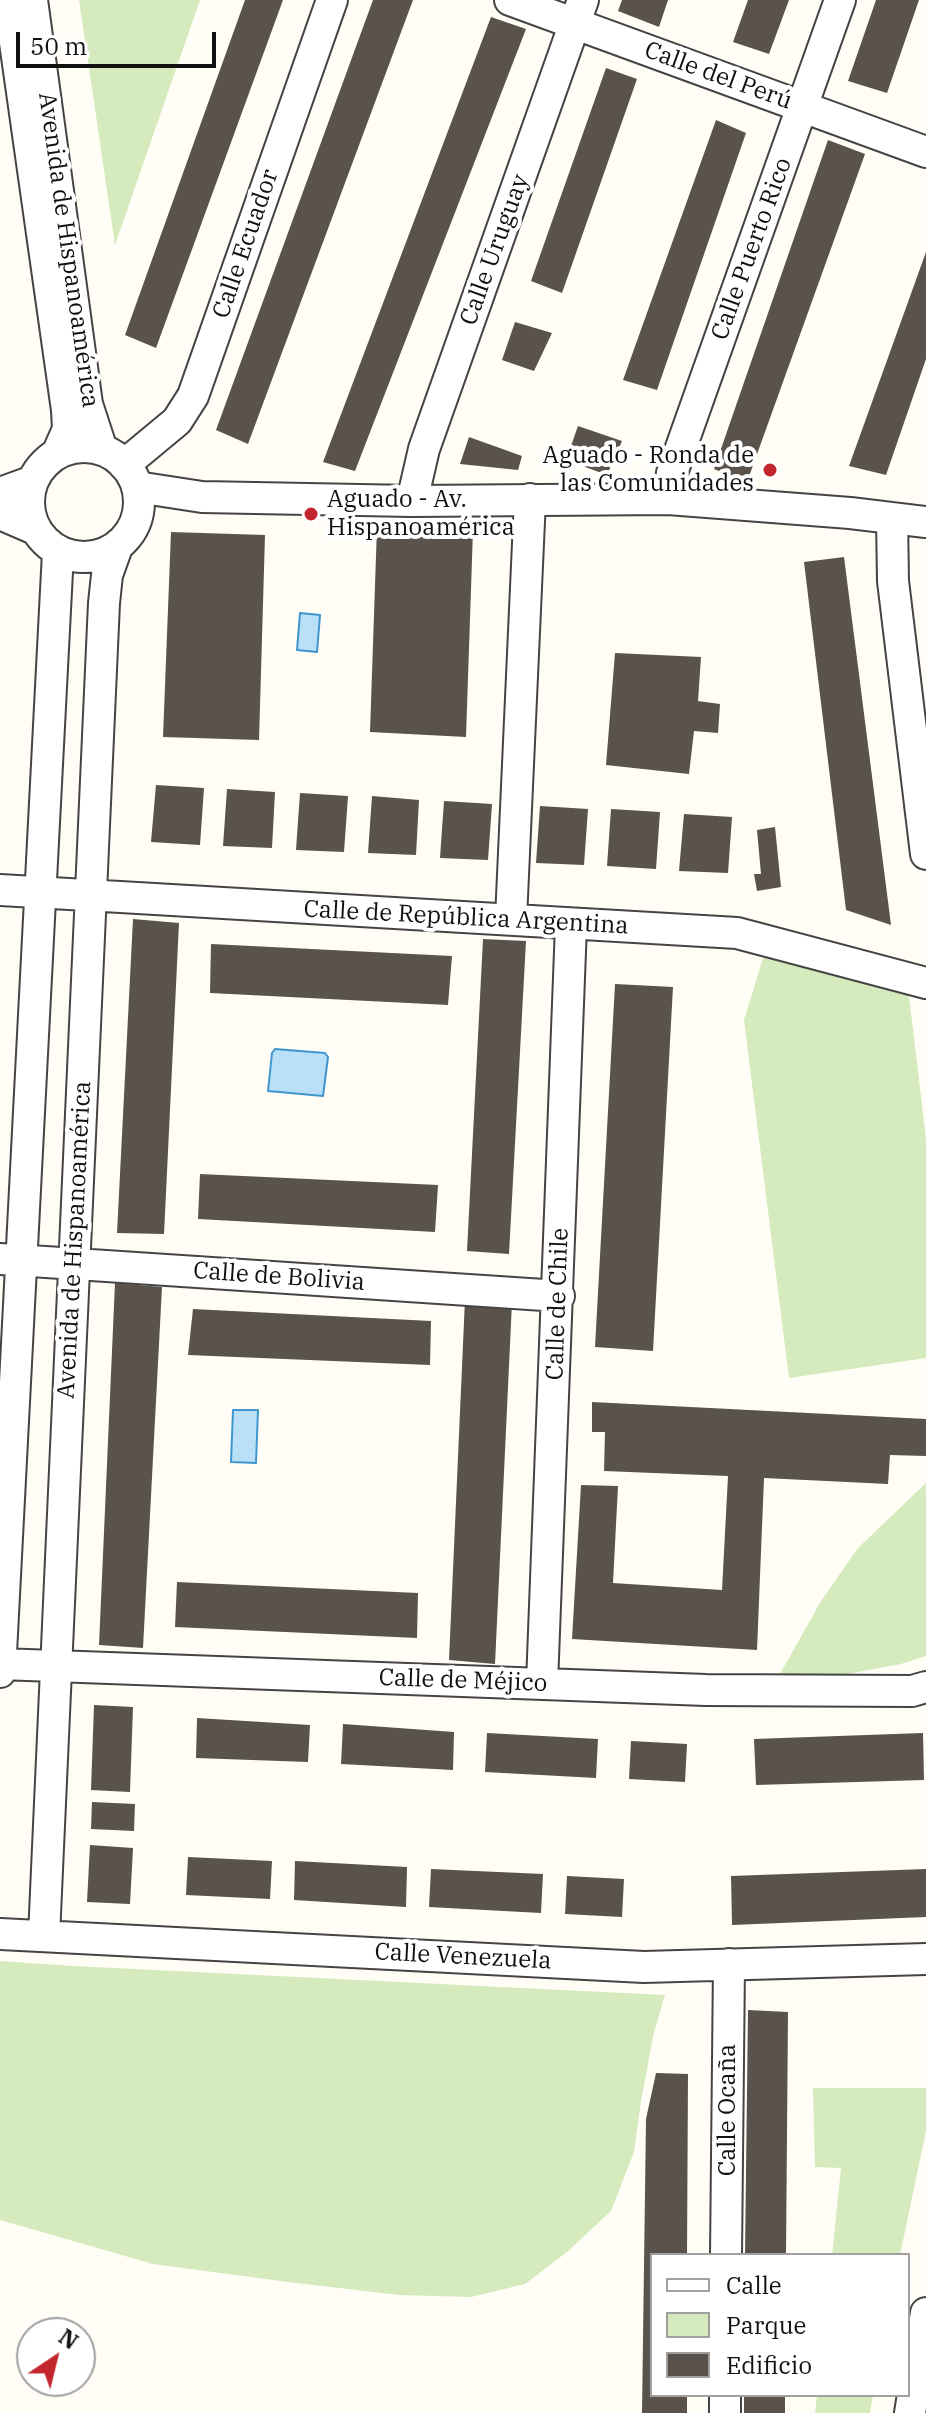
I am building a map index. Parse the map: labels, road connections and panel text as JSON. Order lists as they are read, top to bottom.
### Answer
{
  "streets": {
    "street": [
      "Calle del Perú",
      "Calle Ecuador",
      "Calle Puerto Rico",
      "Avenida de Hispanoamérica",
      "Calle Uruguay",
      "Calle de República Argentina",
      "Calle de Bolivia",
      "Calle de Chile",
      "Calle de Méjico",
      "Calle Venezuela",
      "Calle Ocaña"
    ]
  },
  "crossings": [
    ["Calle del Perú", "Calle Puerto Rico"],
    ["Calle del Perú", "Calle Uruguay"],
    ["Calle Ecuador", "Avenida de Hispanoamérica"],
    ["Avenida de Hispanoamérica", "Calle de República Argentina"],
    ["Avenida de Hispanoamérica", "Calle de Bolivia"],
    ["Avenida de Hispanoamérica", "Calle de Méjico"],
    ["Avenida de Hispanoamérica", "Calle Venezuela"],
    ["Calle de República Argentina", "Calle de Chile"],
    ["Calle de Bolivia", "Calle de Chile"],
    ["Calle de Chile", "Calle de Méjico"],
    ["Calle Venezuela", "Calle Ocaña"]
  ],
  "places": ["Aguado - Ronda de las Comunidades", "Aguado - Av. Hispanoamérica"],
  "legend": ["Calle", "Parque", "Edificio"],
  "scale_bar": "50 m",
  "north": "top right"
}
